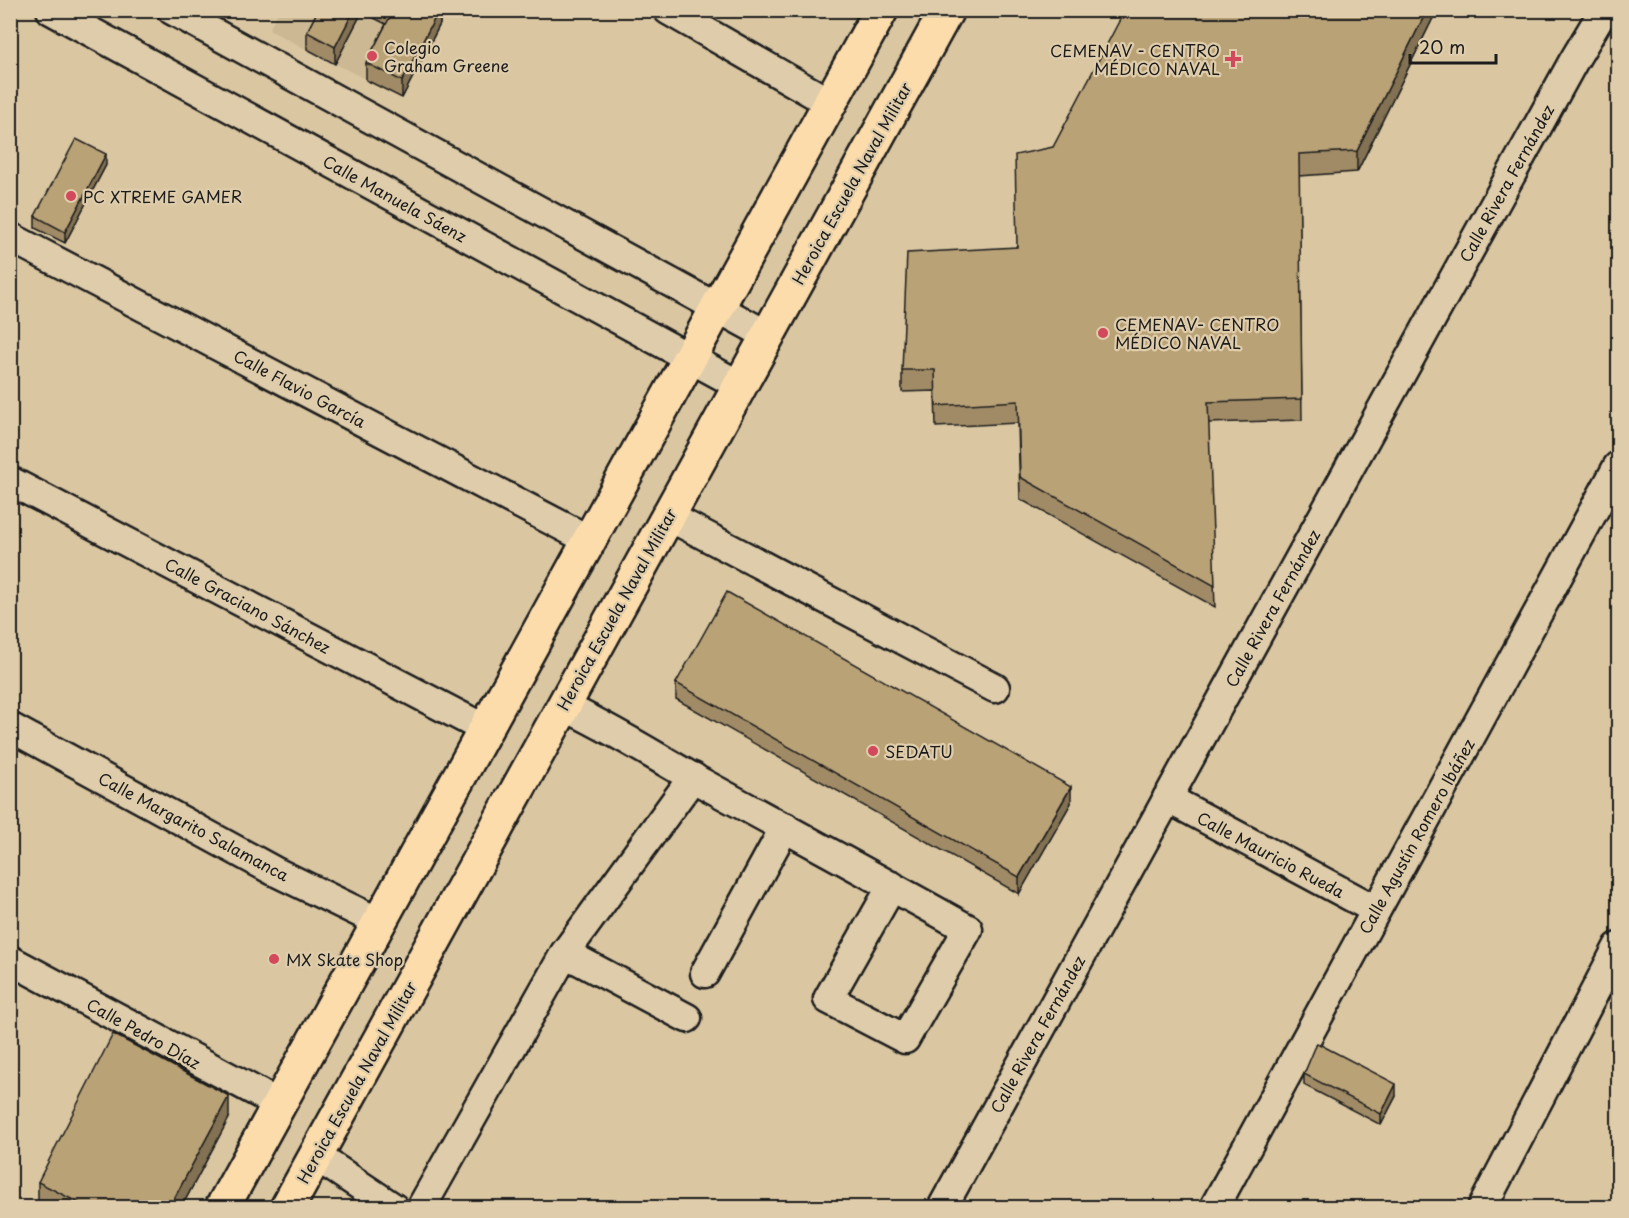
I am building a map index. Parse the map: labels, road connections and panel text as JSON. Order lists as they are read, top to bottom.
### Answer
{
  "streets": {
    "main road": ["Heroica Escuela Naval Militar"],
    "street": [
      "Calle Rivera Fernández",
      "Calle Manuela Sáenz",
      "Calle Flavio García",
      "Calle Graciano Sánchez",
      "Calle Margarito Salamanca",
      "Calle Agustín Romero Ibáñez",
      "Calle Mauricio Rueda",
      "Calle Pedro Díaz"
    ]
  },
  "crossings": [
    ["Heroica Escuela Naval Militar", "Calle Manuela Sáenz"],
    ["Calle Rivera Fernández", "Calle Mauricio Rueda"],
    ["Calle Agustín Romero Ibáñez", "Calle Mauricio Rueda"]
  ],
  "places": {
    "other": [
      "Colegio Graham Greene",
      "PC XTREME GAMER",
      "CEMENAV- CENTRO MÉDICO NAVAL",
      "SEDATU",
      "MX Skate Shop"
    ],
    "health": ["CEMENAV - CENTRO MÉDICO NAVAL"]
  },
  "scale_bar": "20 m"
}
